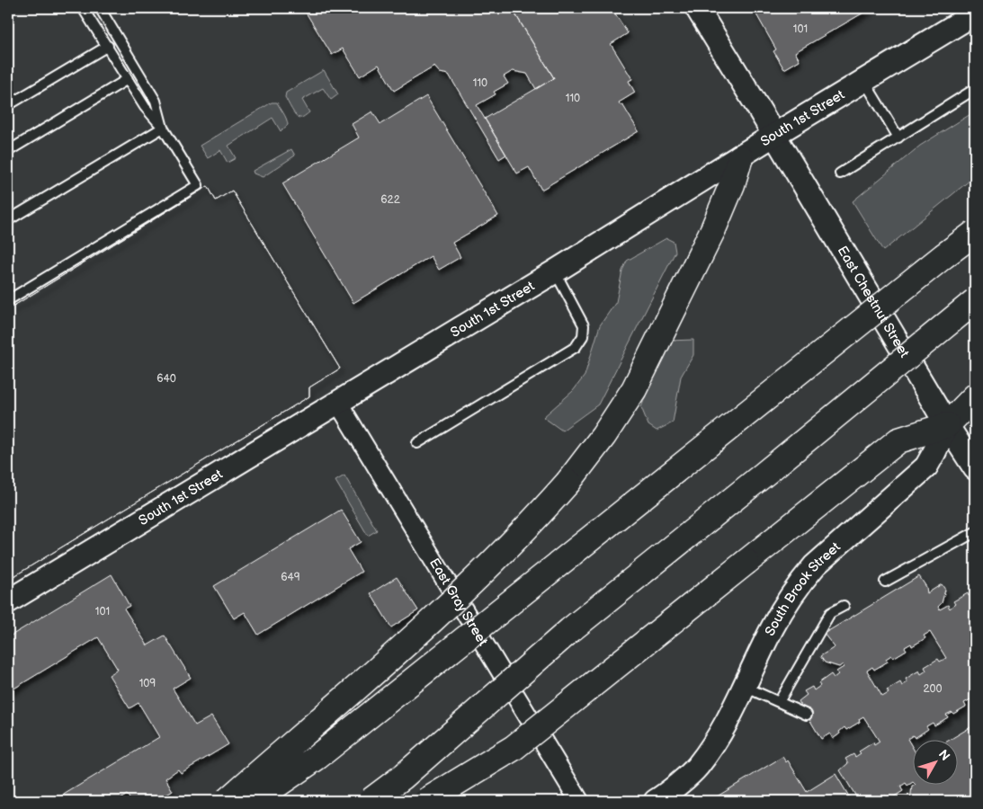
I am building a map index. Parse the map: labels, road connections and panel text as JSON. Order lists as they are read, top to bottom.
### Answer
{
  "streets": {
    "main road": ["South Brook Street"],
    "street": ["South 1st Street", "East Chestnut Street", "East Gray Street"]
  },
  "crossings": [
    ["South 1st Street", "East Chestnut Street"],
    ["South 1st Street", "East Gray Street"],
    ["East Chestnut Street", "South Brook Street"]
  ],
  "house_numbers": [
    "101",
    "110",
    "110",
    "622",
    "640",
    "649",
    "101",
    "109",
    "200"
  ],
  "north": "top right"
}
